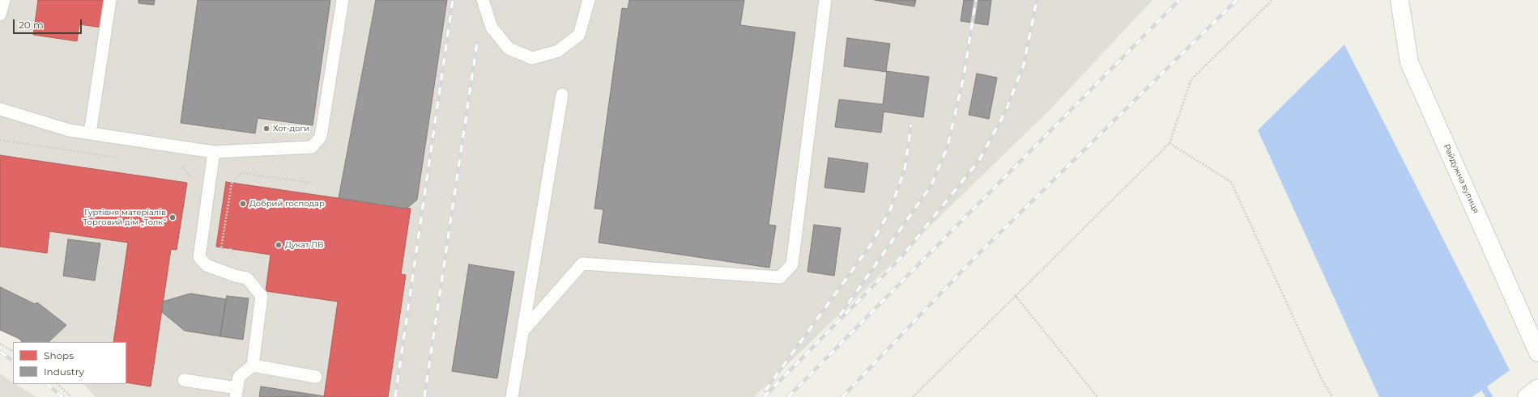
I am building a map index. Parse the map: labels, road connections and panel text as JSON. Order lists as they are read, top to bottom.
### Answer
{
  "streets": {
    "street": ["Райдужна вулиця"]
  },
  "places": [
    "Хот-доги",
    "Добрий господар",
    "Гуртівня матеріалів Торговий дім „Толк“",
    "Дукат ЛВ"
  ],
  "legend": ["Shops", "Industry"],
  "scale_bar": "20 m"
}
